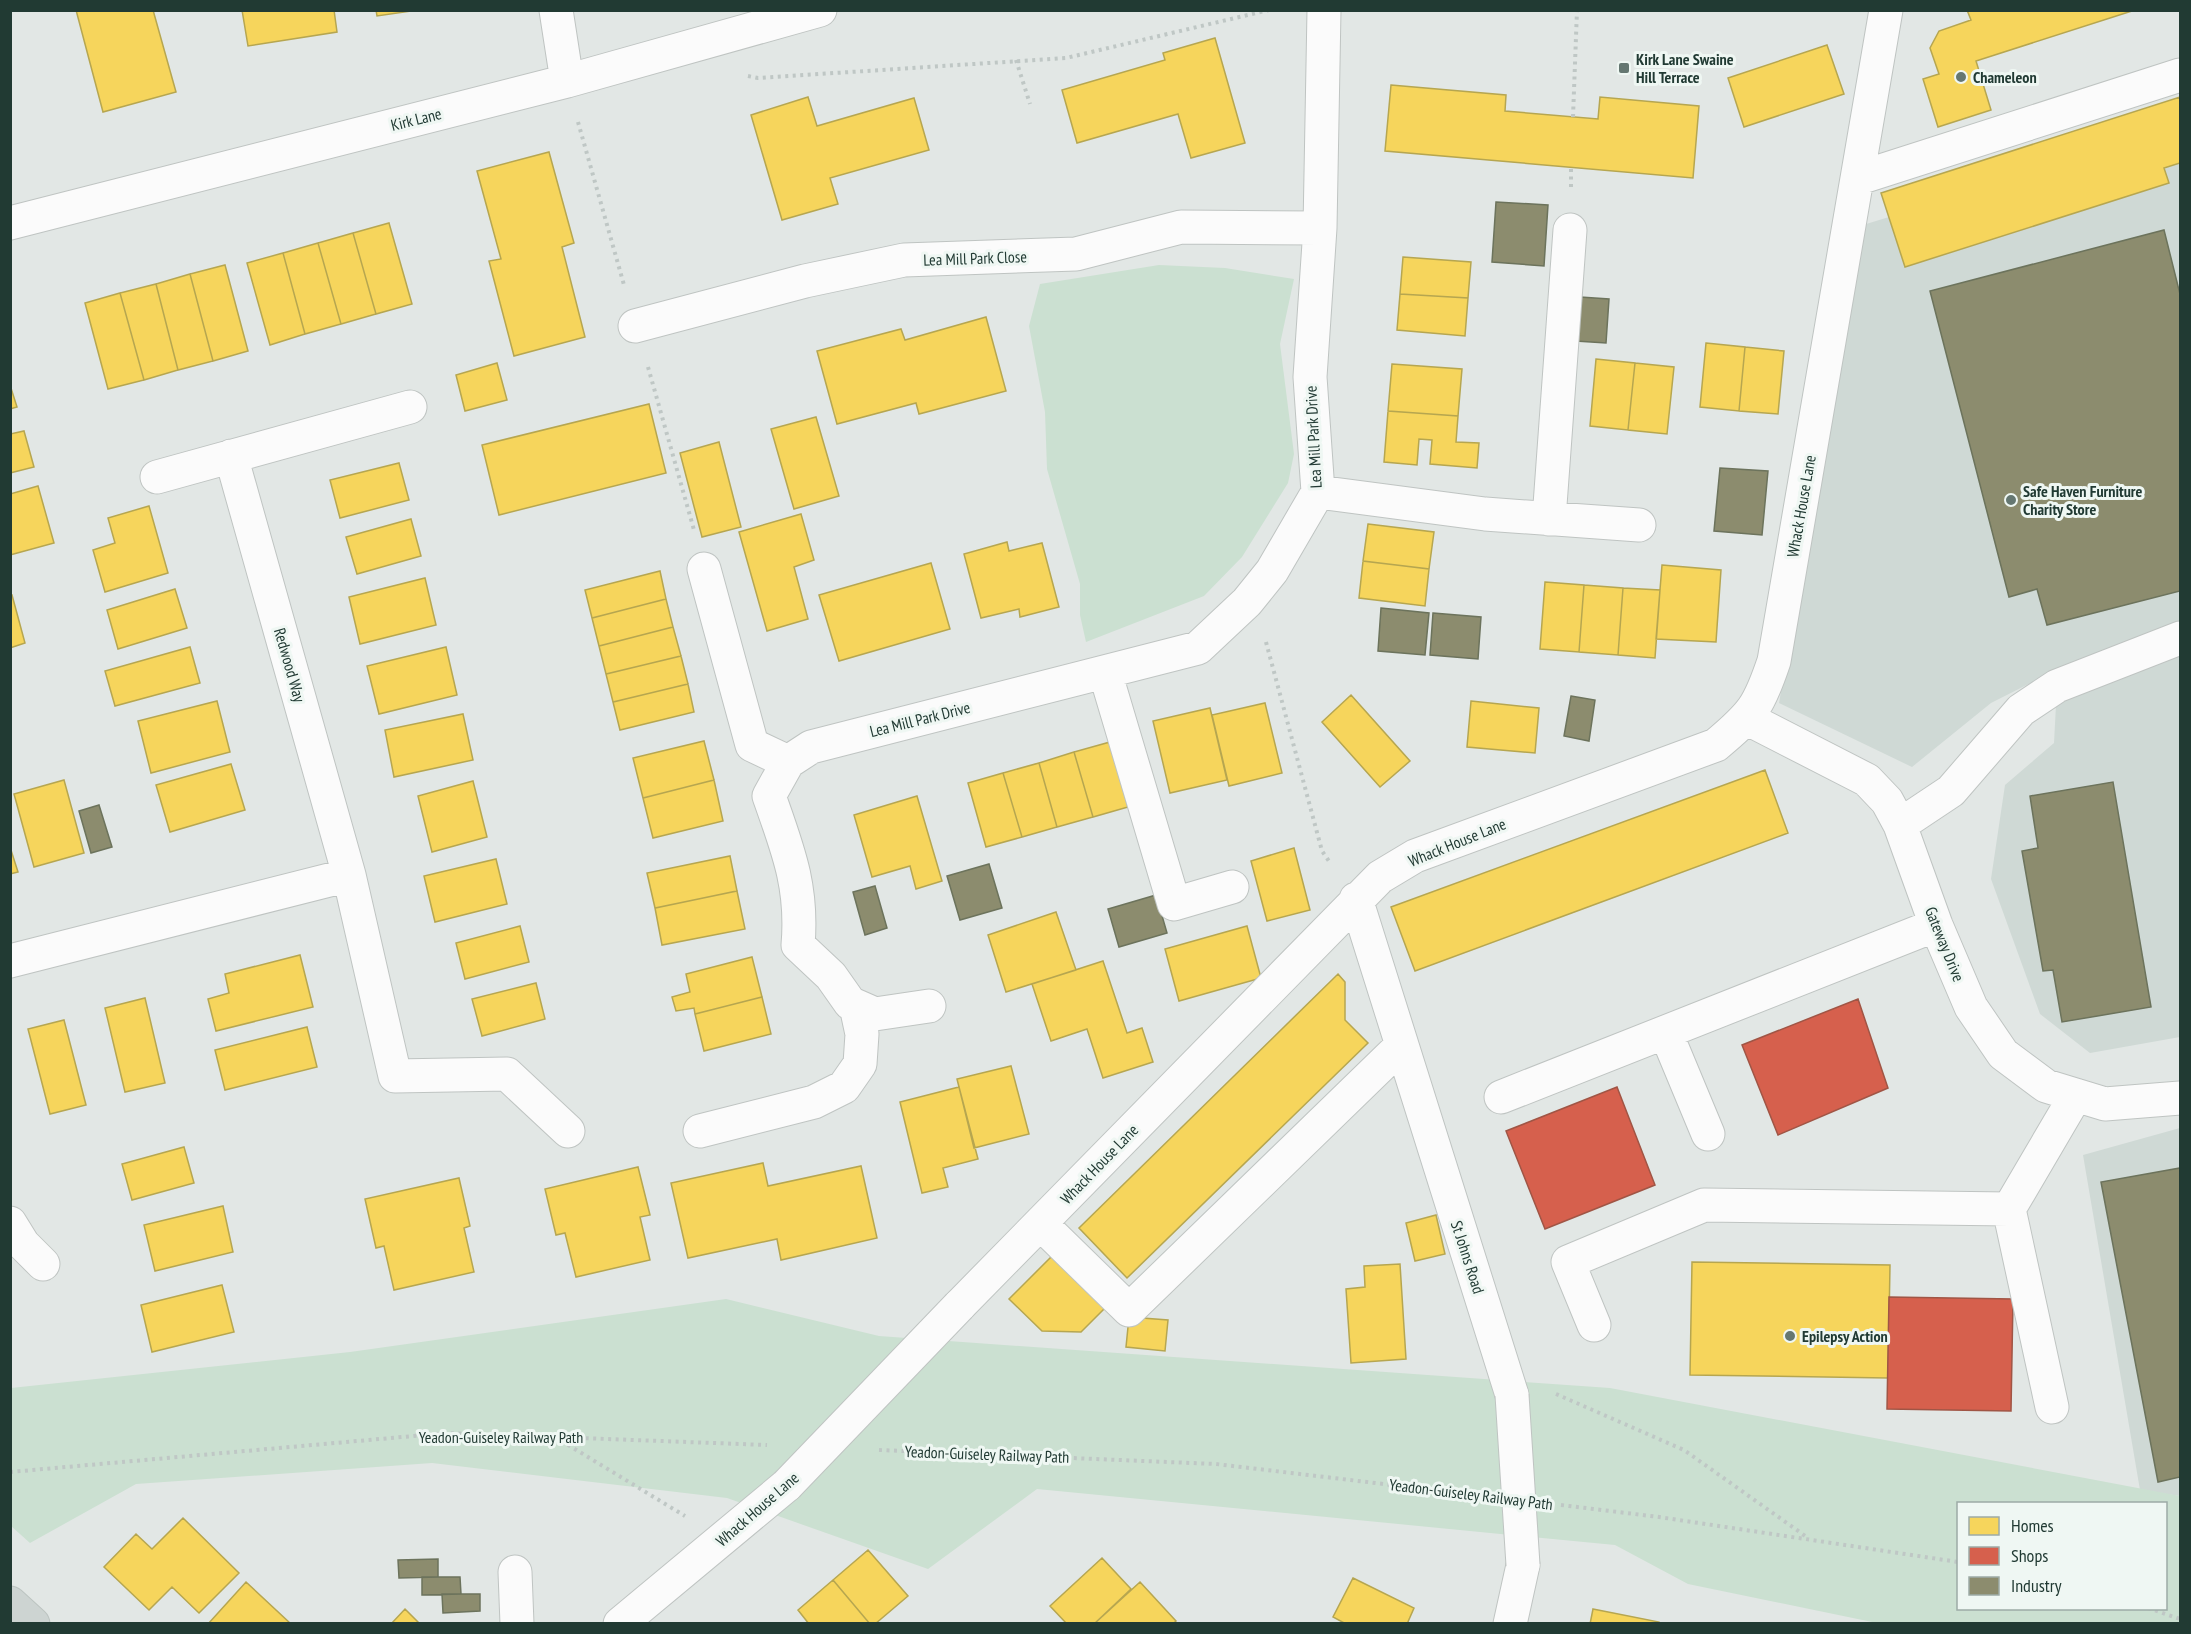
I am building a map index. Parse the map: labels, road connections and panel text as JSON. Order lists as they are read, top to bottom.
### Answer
{
  "streets": {
    "street": [
      "Kirk Lane",
      "Lea Mill Park Close",
      "Lea Mill Park Drive",
      "Whack House Lane",
      "Redwood Way",
      "Gateway Drive",
      "St Johns Road"
    ],
    "path": ["Yeadon-Guiseley Railway Path"]
  },
  "crossings": [
    ["Lea Mill Park Close", "Lea Mill Park Drive"],
    ["Whack House Lane", "Gateway Drive"],
    ["Whack House Lane", "St Johns Road"]
  ],
  "places": {
    "transit": ["Kirk Lane Swaine Hill Terrace"],
    "other": ["Chameleon", "Safe Haven Furniture Charity Store", "Epilepsy Action"]
  },
  "legend": ["Homes", "Shops", "Industry"]
}
